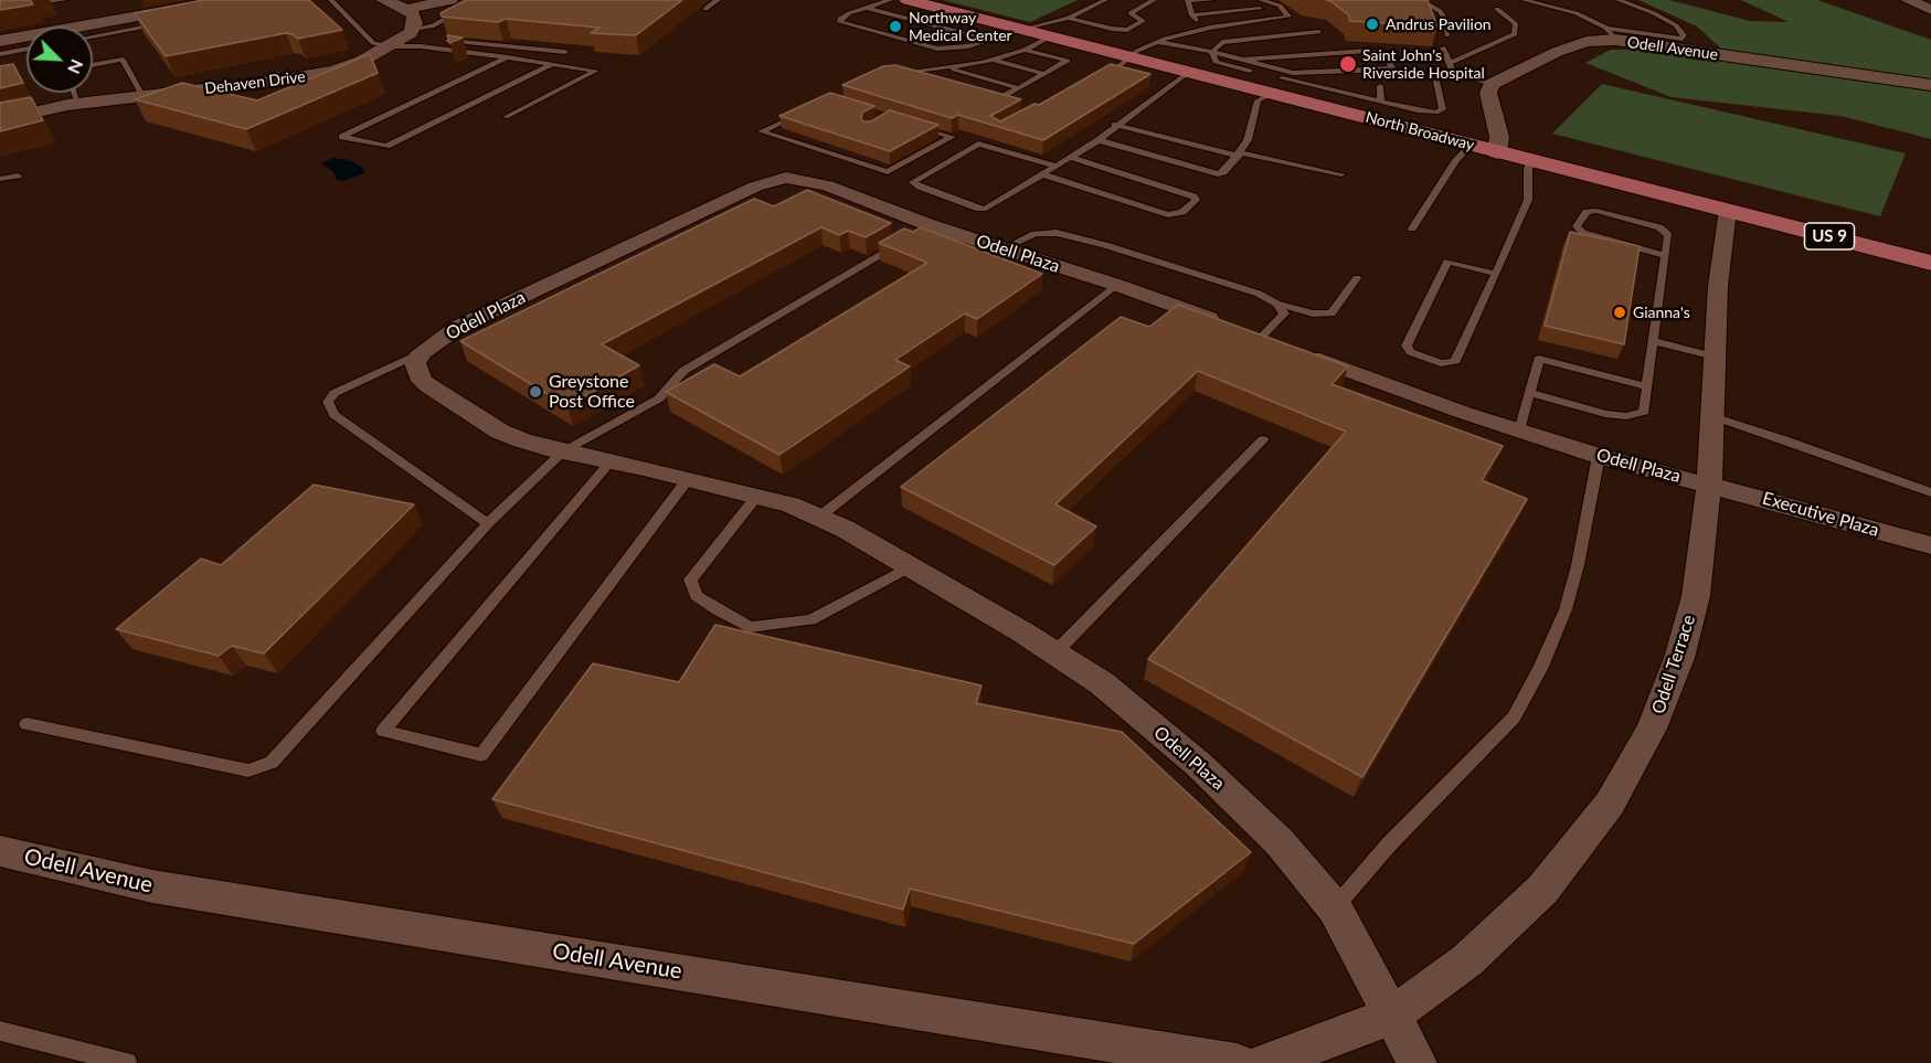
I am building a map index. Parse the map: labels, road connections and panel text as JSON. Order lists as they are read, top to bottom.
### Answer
{
  "streets": {
    "main road": ["North Broadway", "US 9"],
    "street": [
      "Odell Avenue",
      "Dehaven Drive",
      "Odell Plaza",
      "Executive Plaza",
      "Odell Terrace"
    ]
  },
  "crossings": [
    ["North Broadway", "Odell Terrace"],
    ["Odell Plaza", "Executive Plaza"],
    ["Odell Plaza", "Odell Terrace"],
    ["Executive Plaza", "Odell Terrace"]
  ],
  "places": [
    "Andrus Pavilion",
    "Northway Medical Center",
    "Saint John's Riverside Hospital",
    "Gianna's",
    "Greystone Post Office"
  ],
  "north": "bottom right"
}
